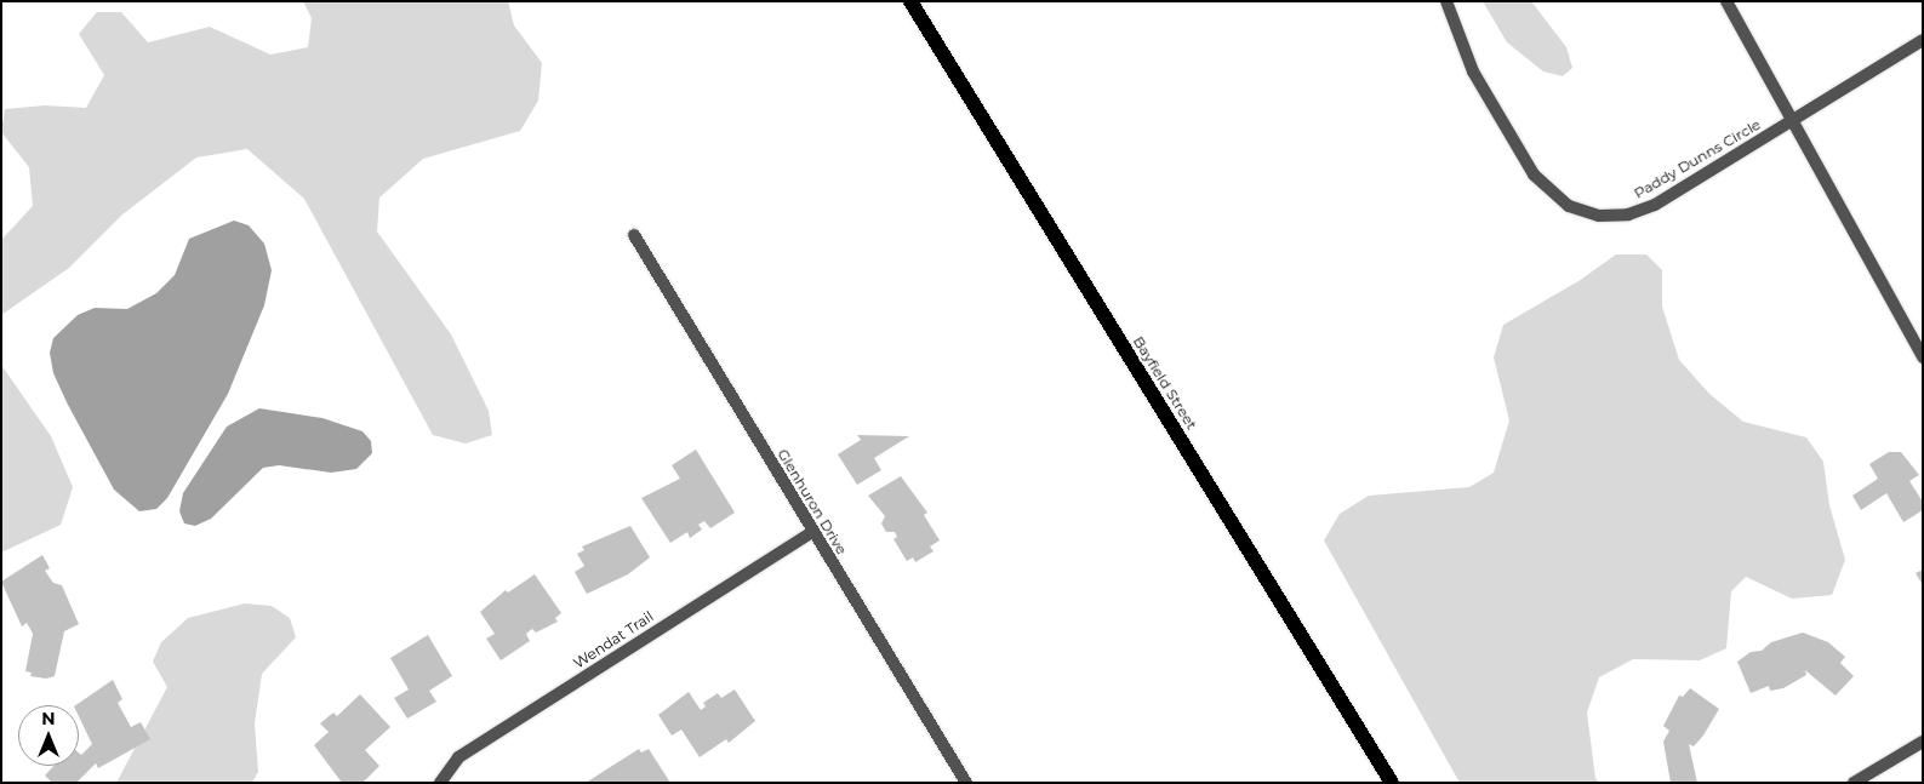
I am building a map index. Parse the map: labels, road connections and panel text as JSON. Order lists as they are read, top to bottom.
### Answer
{
  "streets": {
    "main road": ["Bayfield Street"],
    "street": ["Paddy Dunns Circle", "Glenhuron Drive", "Wendat Trail"]
  },
  "crossings": [
    ["Glenhuron Drive", "Wendat Trail"]
  ],
  "north": "top"
}
